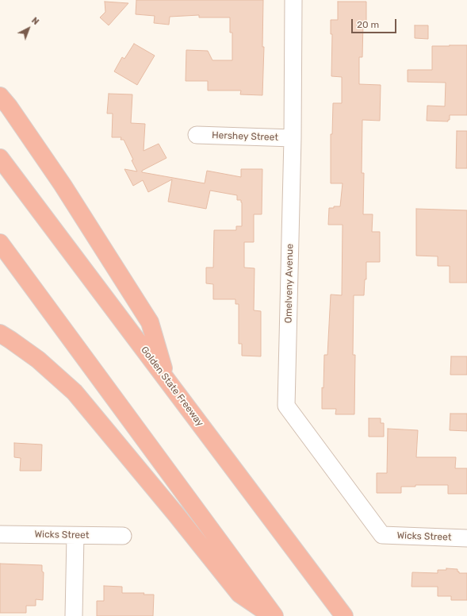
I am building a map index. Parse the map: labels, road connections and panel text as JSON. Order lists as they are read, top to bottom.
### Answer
{
  "streets": {
    "highway": ["Golden State Freeway"],
    "street": ["Hershey Street", "Omelveny Avenue", "Wicks Street"]
  },
  "crossings": [
    ["Hershey Street", "Omelveny Avenue"],
    ["Omelveny Avenue", "Wicks Street"]
  ],
  "scale_bar": "20 m",
  "north": "top right"
}
